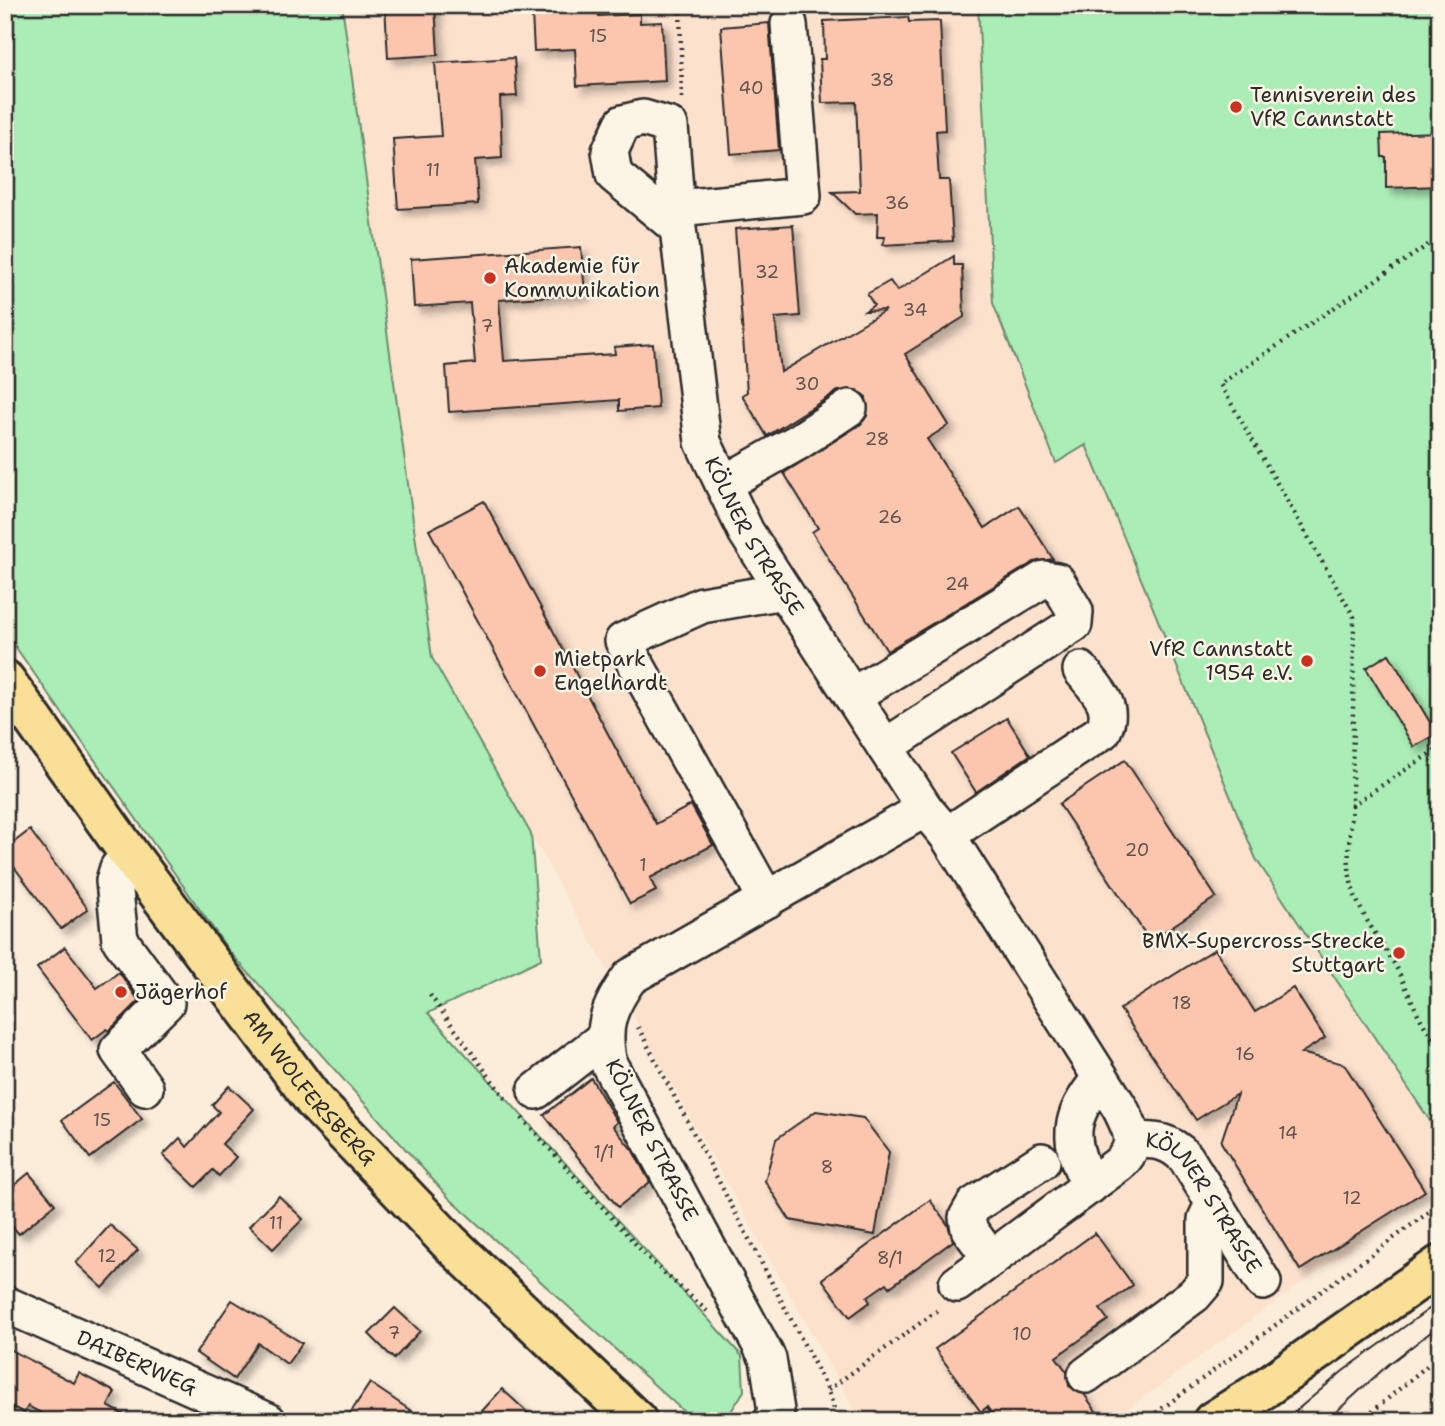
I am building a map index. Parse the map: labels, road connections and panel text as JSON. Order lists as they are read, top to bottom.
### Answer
{
  "streets": {
    "main road": ["AM WOLFERSBERG"],
    "street": ["KÖLNER STRASSE", "DAIBERWEG"]
  },
  "places": [
    "Tennisverein des VfR Cannstatt",
    "Akademie für Kommunikation",
    "VfR Cannstatt 1954 e.V.",
    "Mietpark Engelhardt",
    "BMX-Supercross-Strecke Stuttgart",
    "Jägerhof"
  ],
  "house_numbers": [
    "15",
    "38",
    "40",
    "11",
    "36",
    "32",
    "34",
    "7",
    "30",
    "28",
    "26",
    "24",
    "20",
    "1",
    "18",
    "16",
    "15",
    "14",
    "1/1",
    "8",
    "12",
    "11",
    "12",
    "8/1",
    "7",
    "10"
  ]
}
